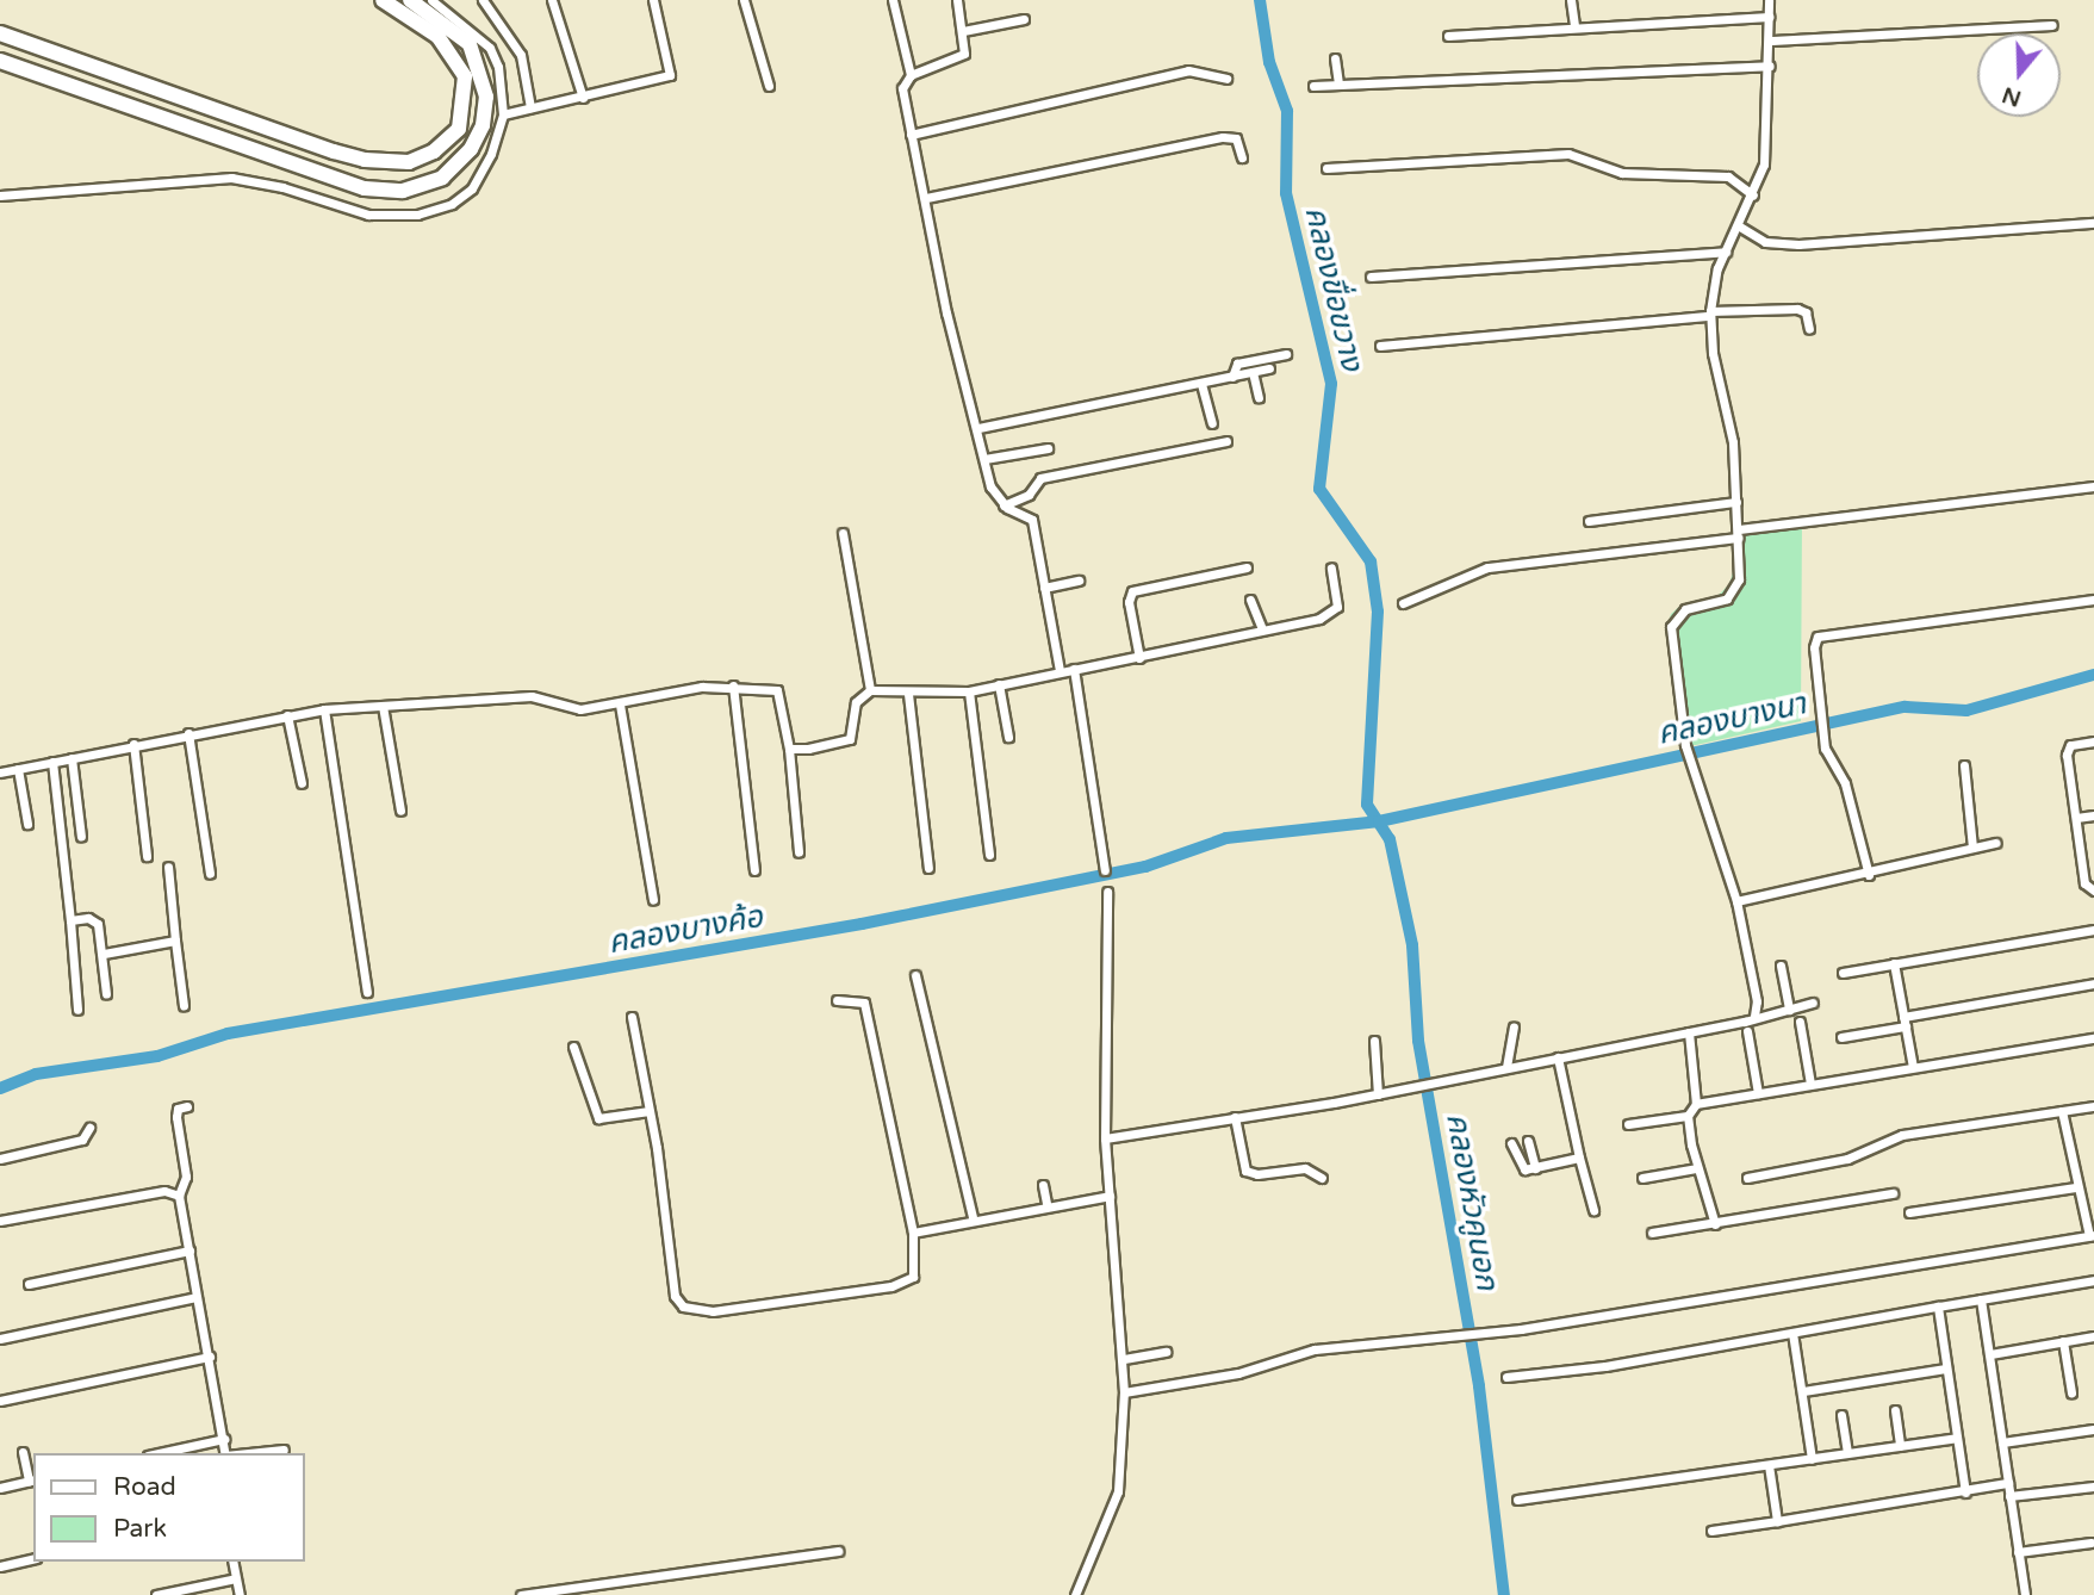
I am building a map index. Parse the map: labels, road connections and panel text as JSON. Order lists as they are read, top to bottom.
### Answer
{
  "water": [
    "คลองขื่อขวาง",
    "คลองบางนา",
    "คลองบางค้อ",
    "คลองหัวคูนอก"
  ],
  "legend": ["Road", "Park"],
  "north": "bottom"
}
